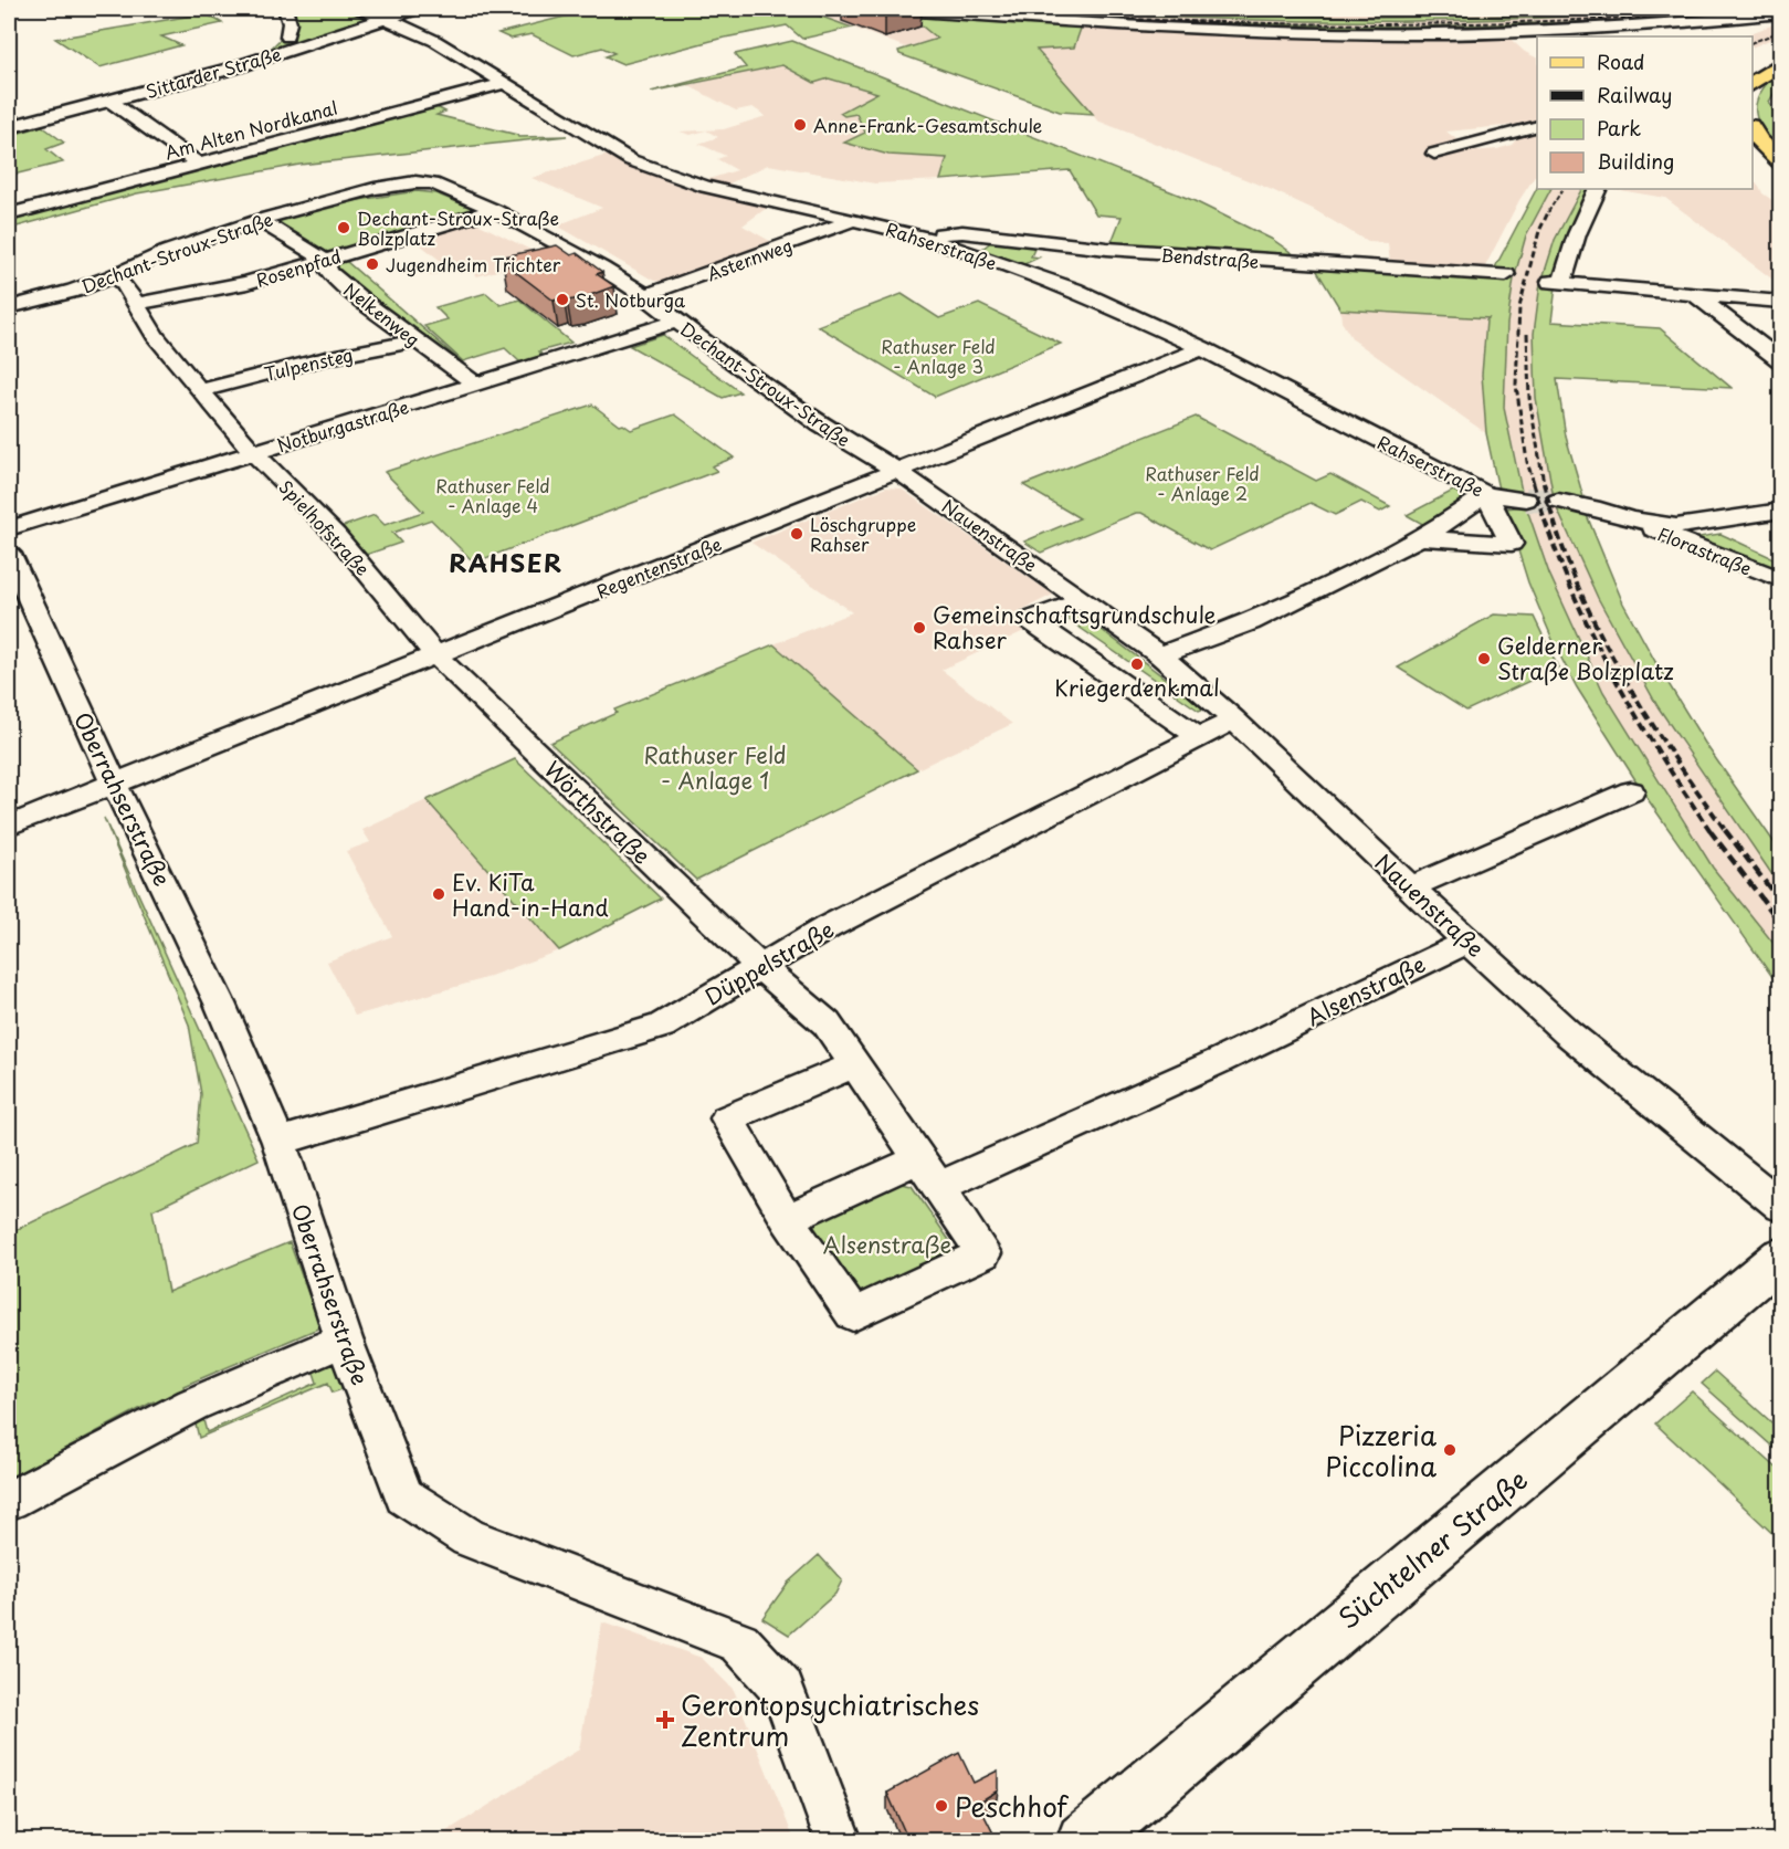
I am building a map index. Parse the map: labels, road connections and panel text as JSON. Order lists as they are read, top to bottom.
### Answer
{
  "streets": {
    "street": [
      "Sittarder Straße",
      "Am Alten Nordkanal",
      "Rahserstraße",
      "Dechant-Stroux-Straße",
      "Bendstraße",
      "Asternweg",
      "Rosenpfad",
      "Nelkenweg",
      "Tulpensteg",
      "Notburgastraße",
      "Spielhofstraße",
      "Nauenstraße",
      "Florastraße",
      "Regentenstraße",
      "Oberrahserstraße",
      "Wörthstraße",
      "Düppelstraße",
      "Alsenstraße",
      "Süchtelner Straße"
    ]
  },
  "crossings": [
    ["Sittarder Straße", "Rahserstraße"],
    ["Am Alten Nordkanal", "Rahserstraße"],
    ["Rahserstraße", "Bendstraße"],
    ["Rahserstraße", "Asternweg"],
    ["Rahserstraße", "Regentenstraße"],
    ["Dechant-Stroux-Straße", "Asternweg"],
    ["Dechant-Stroux-Straße", "Rosenpfad"],
    ["Dechant-Stroux-Straße", "Nelkenweg"],
    ["Dechant-Stroux-Straße", "Notburgastraße"],
    ["Dechant-Stroux-Straße", "Spielhofstraße"],
    ["Dechant-Stroux-Straße", "Nauenstraße"],
    ["Dechant-Stroux-Straße", "Regentenstraße"],
    ["Rosenpfad", "Nelkenweg"],
    ["Rosenpfad", "Spielhofstraße"],
    ["Nelkenweg", "Tulpensteg"],
    ["Nelkenweg", "Notburgastraße"],
    ["Tulpensteg", "Spielhofstraße"],
    ["Notburgastraße", "Spielhofstraße"],
    ["Spielhofstraße", "Regentenstraße"],
    ["Spielhofstraße", "Wörthstraße"],
    ["Nauenstraße", "Regentenstraße"],
    ["Nauenstraße", "Düppelstraße"],
    ["Nauenstraße", "Alsenstraße"],
    ["Regentenstraße", "Oberrahserstraße"],
    ["Regentenstraße", "Wörthstraße"],
    ["Oberrahserstraße", "Düppelstraße"],
    ["Wörthstraße", "Düppelstraße"]
  ],
  "districts": ["RAHSER"],
  "parks": [
    "Rathuser Feld - Anlage 3",
    "Rathuser Feld - Anlage 2",
    "Rathuser Feld - Anlage 4",
    "Rathuser Feld - Anlage 1",
    "Alsenstraße"
  ],
  "places": {
    "other": [
      "Anne-Frank-Gesamtschule",
      "Dechant-Stroux-Straße Bolzplatz",
      "Jugendheim Trichter",
      "St. Notburga",
      "Löschgruppe Rahser",
      "Gemeinschaftsgrundschule Rahser",
      "Gelderner Straße Bolzplatz",
      "Kriegerdenkmal",
      "Ev. KiTa Hand-in-Hand",
      "Pizzeria Piccolina",
      "Peschhof"
    ],
    "health": ["Gerontopsychiatrisches Zentrum"]
  },
  "legend": [
    "Road",
    "Railway",
    "Park",
    "Building"
  ]
}
